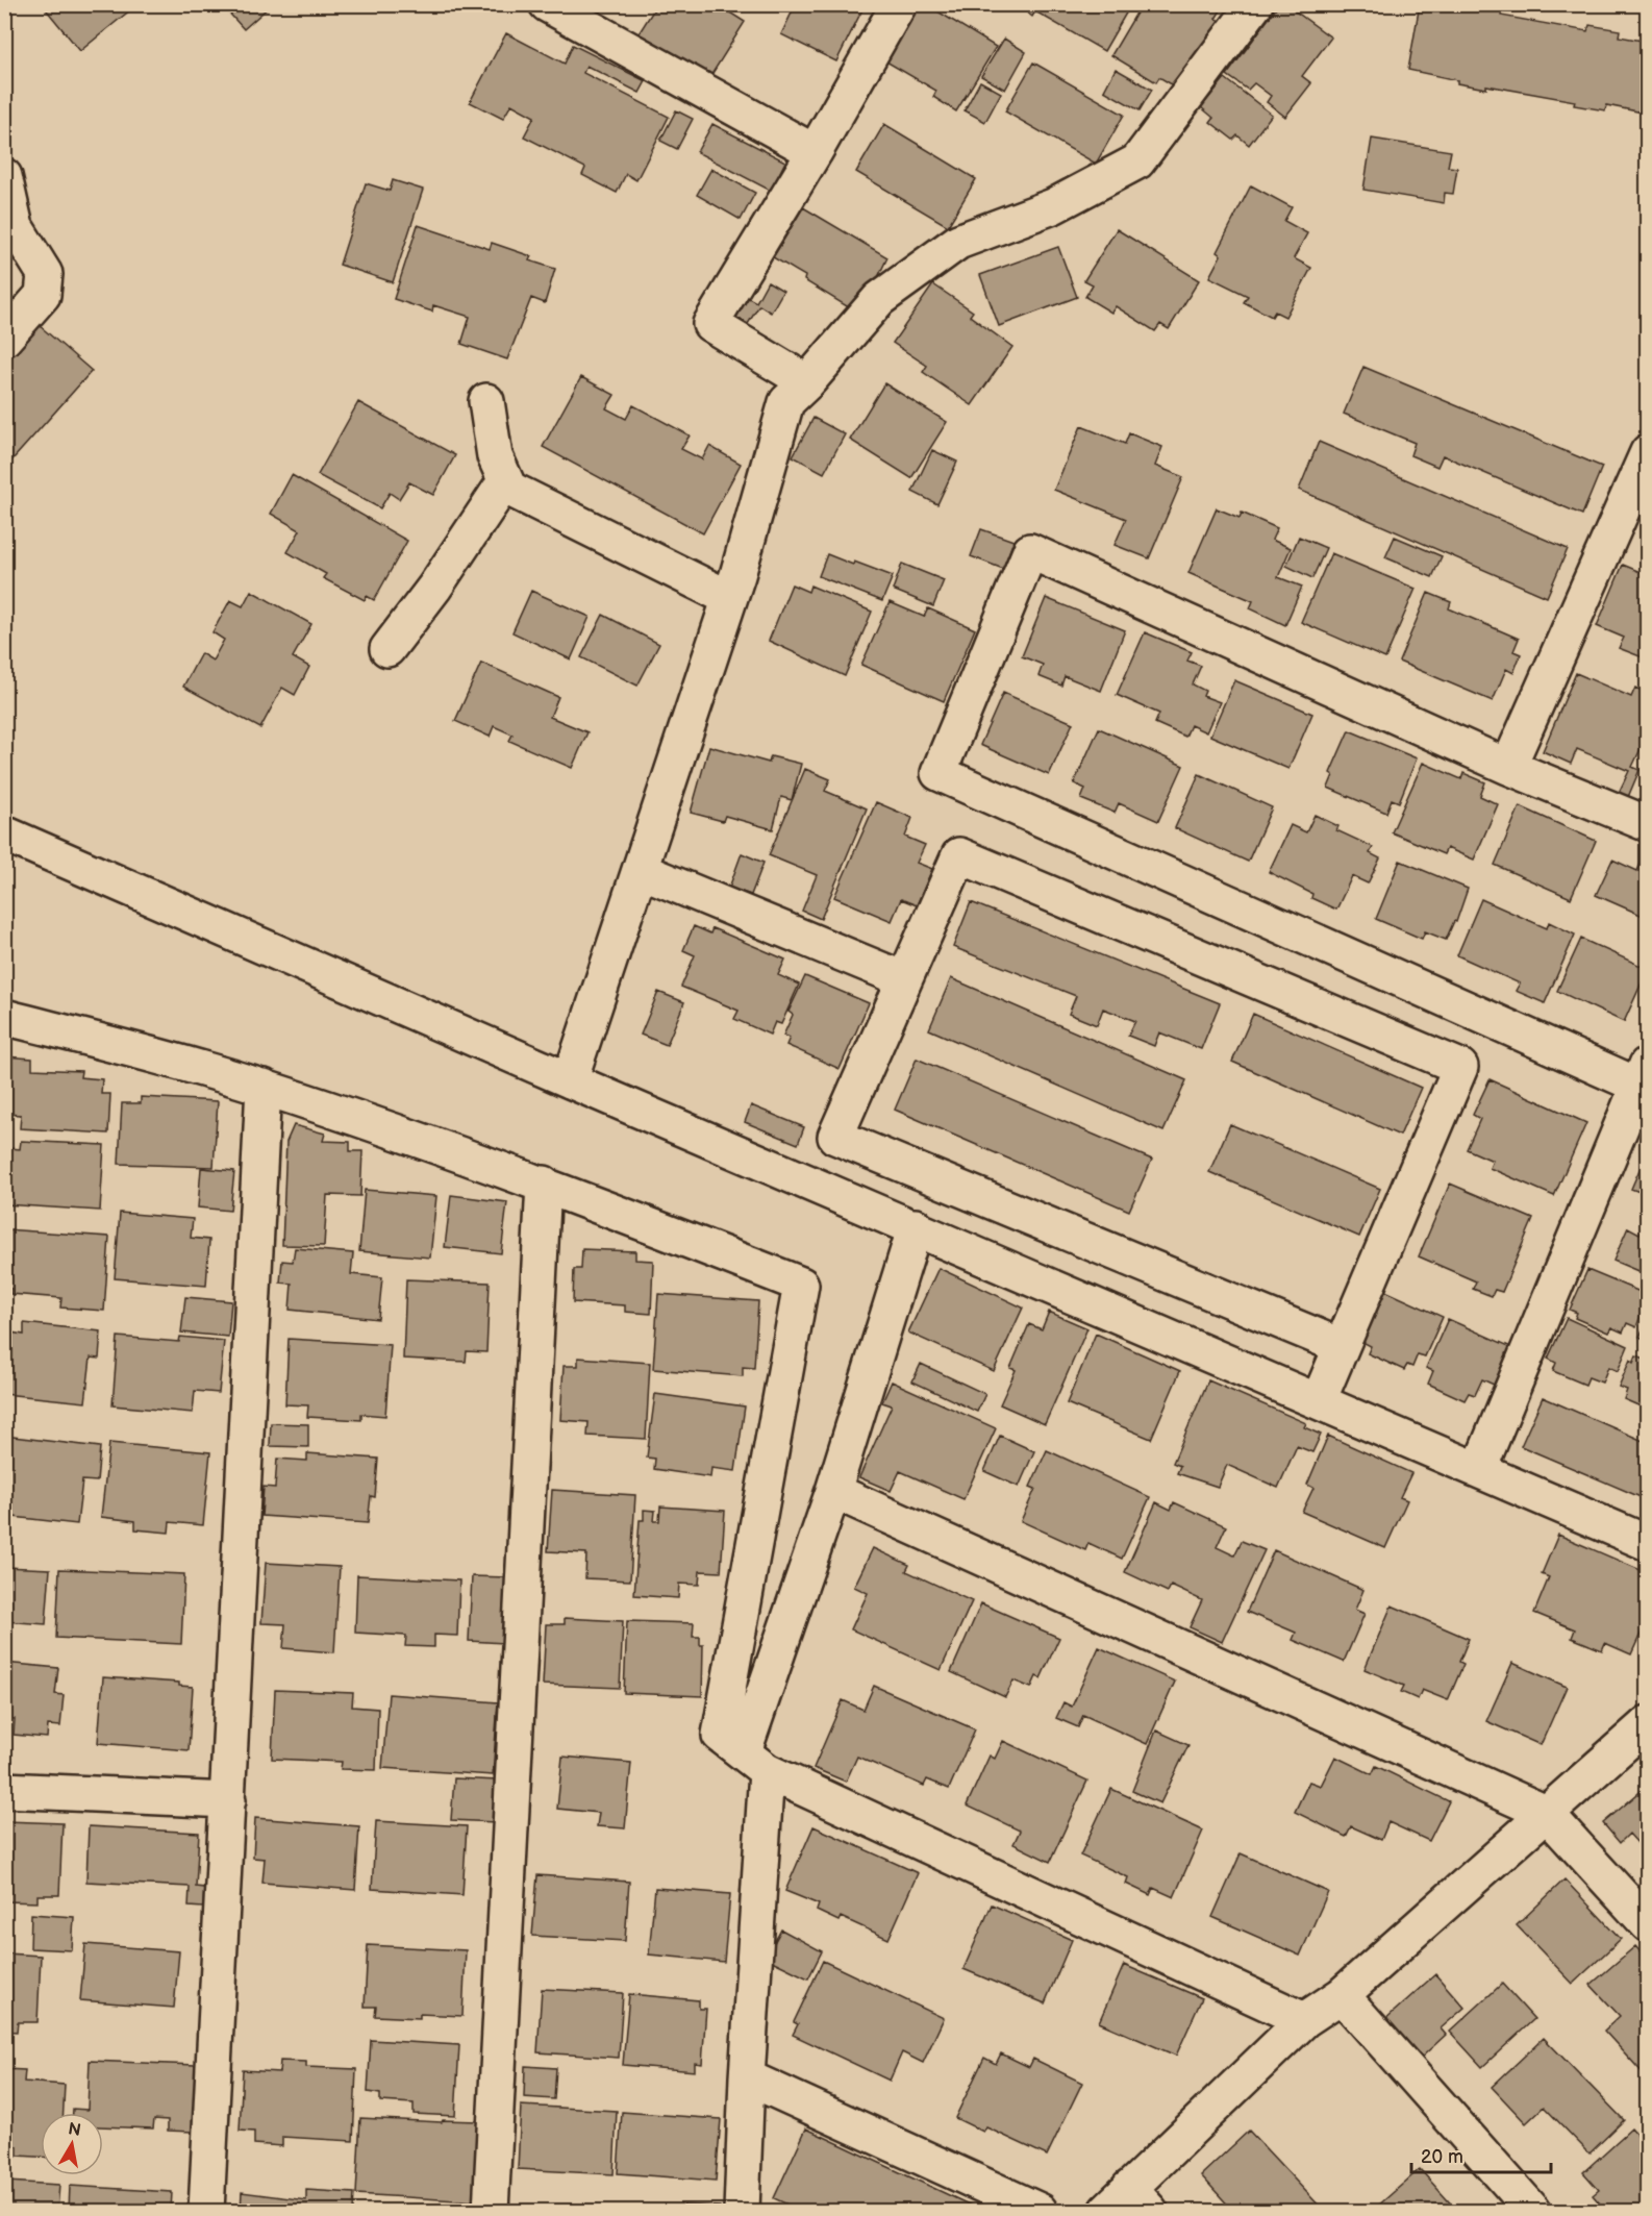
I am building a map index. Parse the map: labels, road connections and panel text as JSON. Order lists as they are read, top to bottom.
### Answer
{
  "scale_bar": "20 m",
  "north": "top"
}
